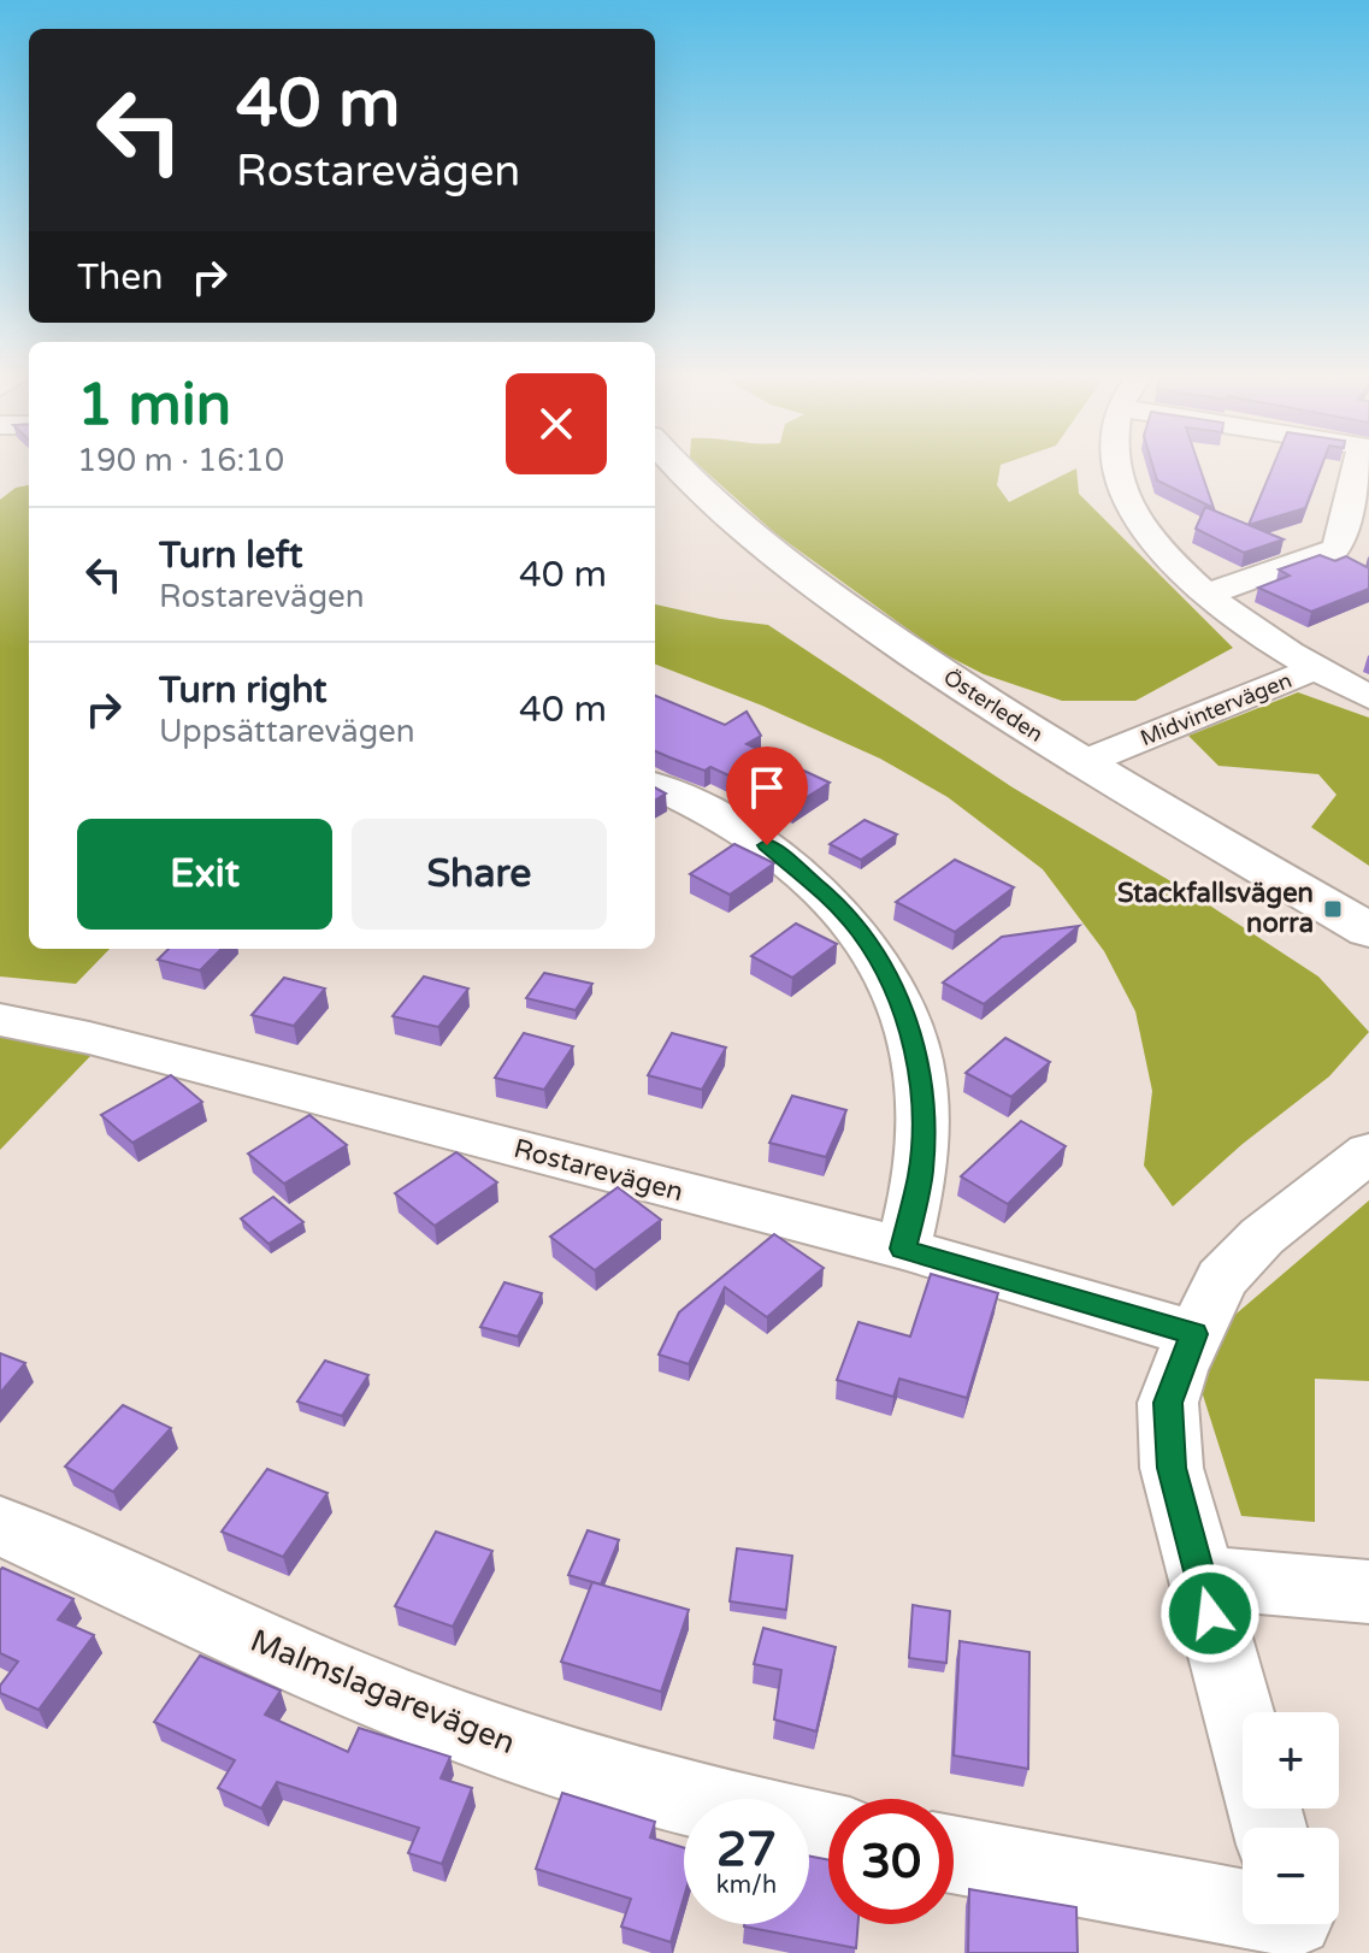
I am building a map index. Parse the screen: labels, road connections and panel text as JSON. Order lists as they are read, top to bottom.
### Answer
{
  "streets": {
    "main road": ["Österleden"],
    "street": ["Midvintervägen", "Rostarevägen", "Malmslagarevägen"]
  },
  "crossings": [
    ["Österleden", "Midvintervägen"]
  ],
  "places": {
    "transit": ["Stackfallsvägen norra"]
  },
  "page": {
    "turn": ["40 m", "Rostarevägen"],
    "then": "Then",
    "heading": ["1 min", "190 m · 16:10"],
    "list": [
      {
        "name": "Turn left",
        "note": "Rostarevägen",
        "value": "40 m"
      },
      {
        "name": "Turn right",
        "note": "Uppsättarevägen",
        "value": "40 m"
      }
    ],
    "buttons": ["Exit", "Share"],
    "map_buttons": ["+", "−"],
    "speed": "27 km/h",
    "limit": "30"
  }
}
